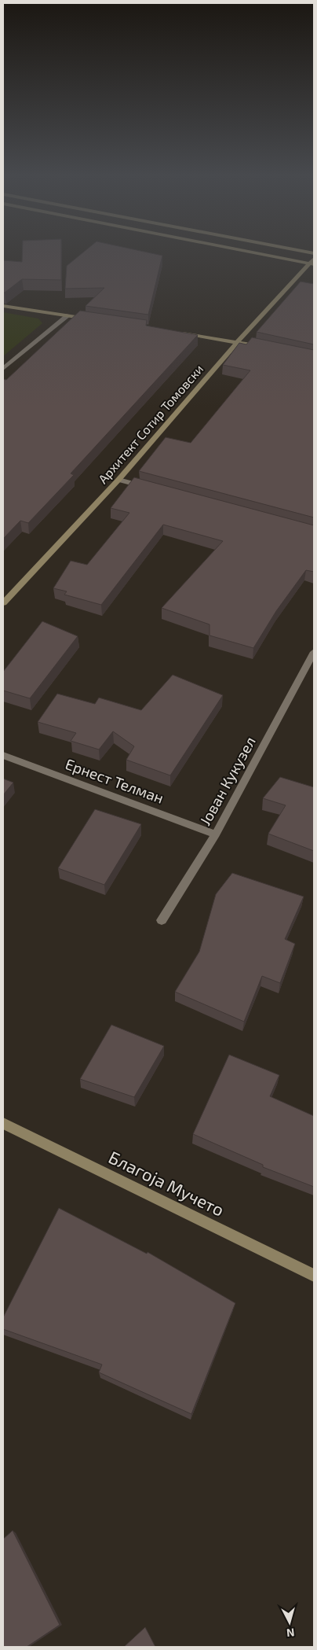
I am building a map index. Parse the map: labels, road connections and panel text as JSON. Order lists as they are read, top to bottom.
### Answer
{
  "streets": {
    "street": [
      "Архитект Сотир Томовски",
      "Ернест Телман",
      "Јован Кукузел",
      "Благоја Мучето"
    ]
  },
  "crossings": [
    ["Ернест Телман", "Јован Кукузел"]
  ],
  "north": "bottom"
}
